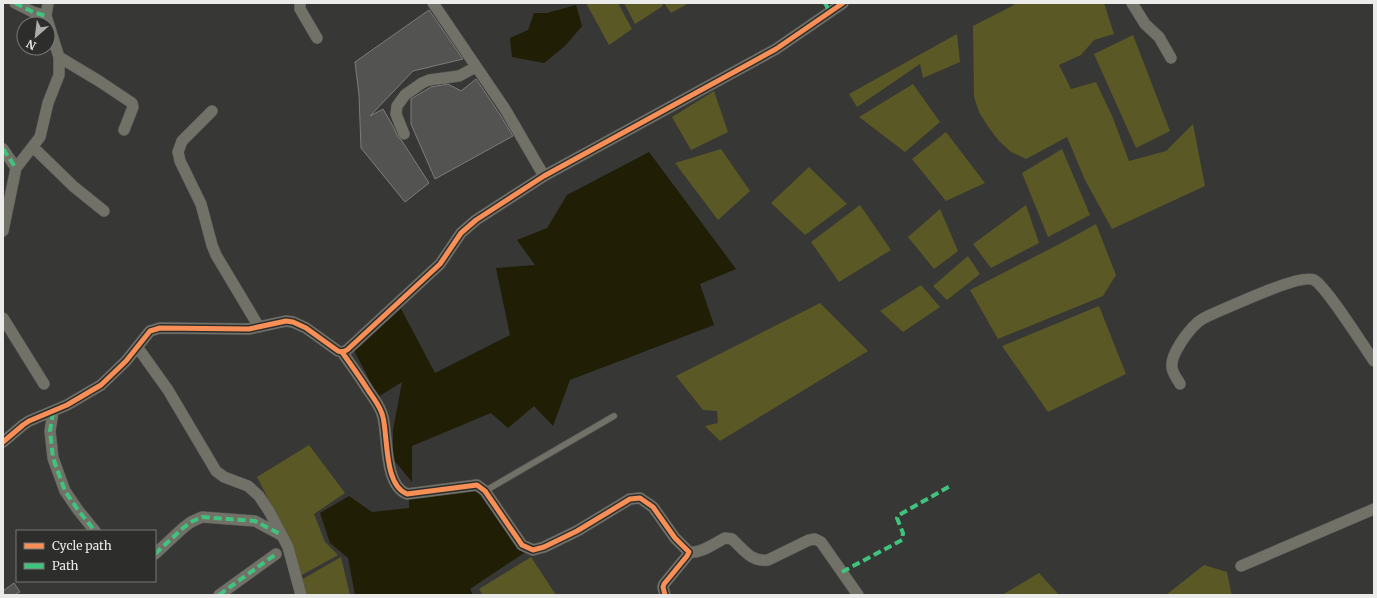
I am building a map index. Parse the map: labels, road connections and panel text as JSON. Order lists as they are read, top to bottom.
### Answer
{
  "legend": ["Cycle path", "Path"],
  "north": "bottom left"
}
